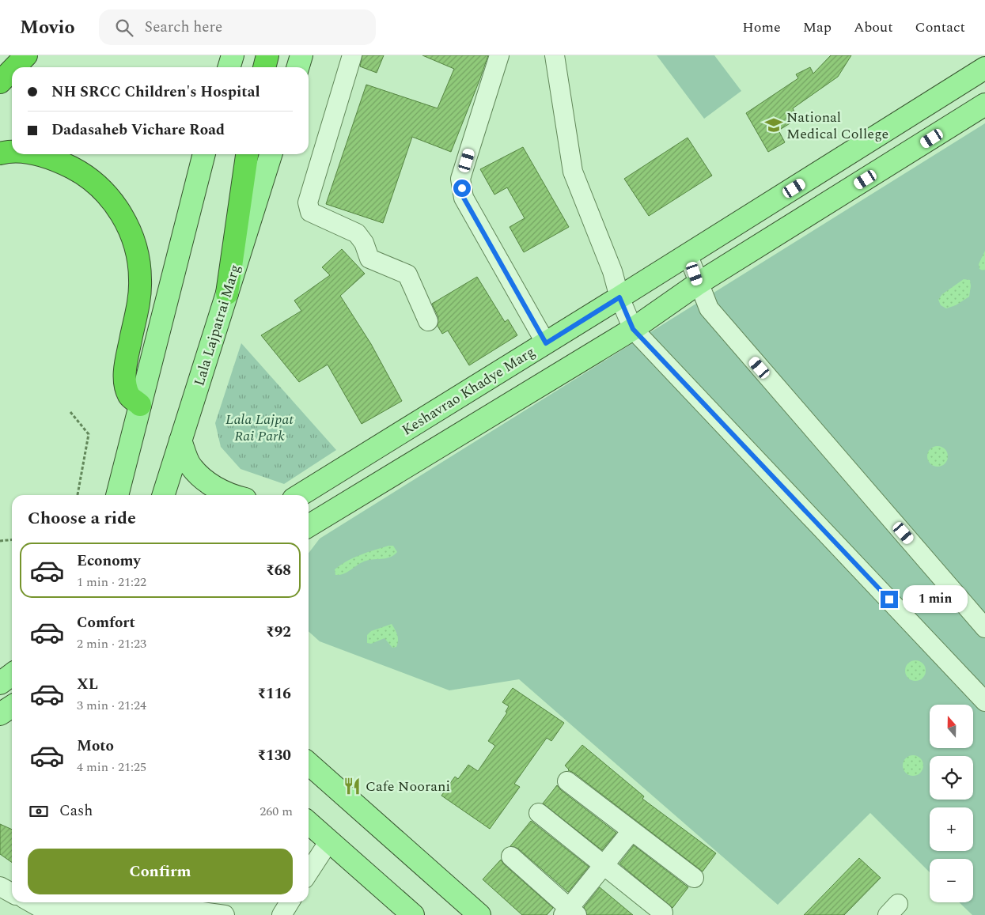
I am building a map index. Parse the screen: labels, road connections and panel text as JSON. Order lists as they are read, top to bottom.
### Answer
{
  "streets": {
    "main road": ["Lala Lajpatrai Marg", "Keshavrao Khadye Marg"]
  },
  "parks": ["Lala Lajpat Rai Park"],
  "places": {
    "school or university": ["National Medical College"],
    "restaurant": ["Cafe Noorani"]
  },
  "north": "top",
  "page": {
    "header": "Movio",
    "search": "Search here",
    "nav": [
      "Home",
      "Map",
      "About",
      "Contact"
    ],
    "banner": ["NH SRCC Children's Hospital", "Dadasaheb Vichare Road"],
    "heading": "Choose a ride",
    "list": [
      {
        "name": "Economy",
        "note": "1 min · 21:22",
        "value": "₹68"
      },
      {
        "name": "Comfort",
        "note": "2 min · 21:23",
        "value": "₹92"
      },
      {
        "name": "XL",
        "note": "3 min · 21:24",
        "value": "₹116"
      },
      {
        "name": "Moto",
        "note": "4 min · 21:25",
        "value": "₹130"
      }
    ],
    "bubble": "1 min",
    "map_buttons": ["+", "−"],
    "pay": ["Cash", "260 m"],
    "buttons": "Confirm"
  }
}
